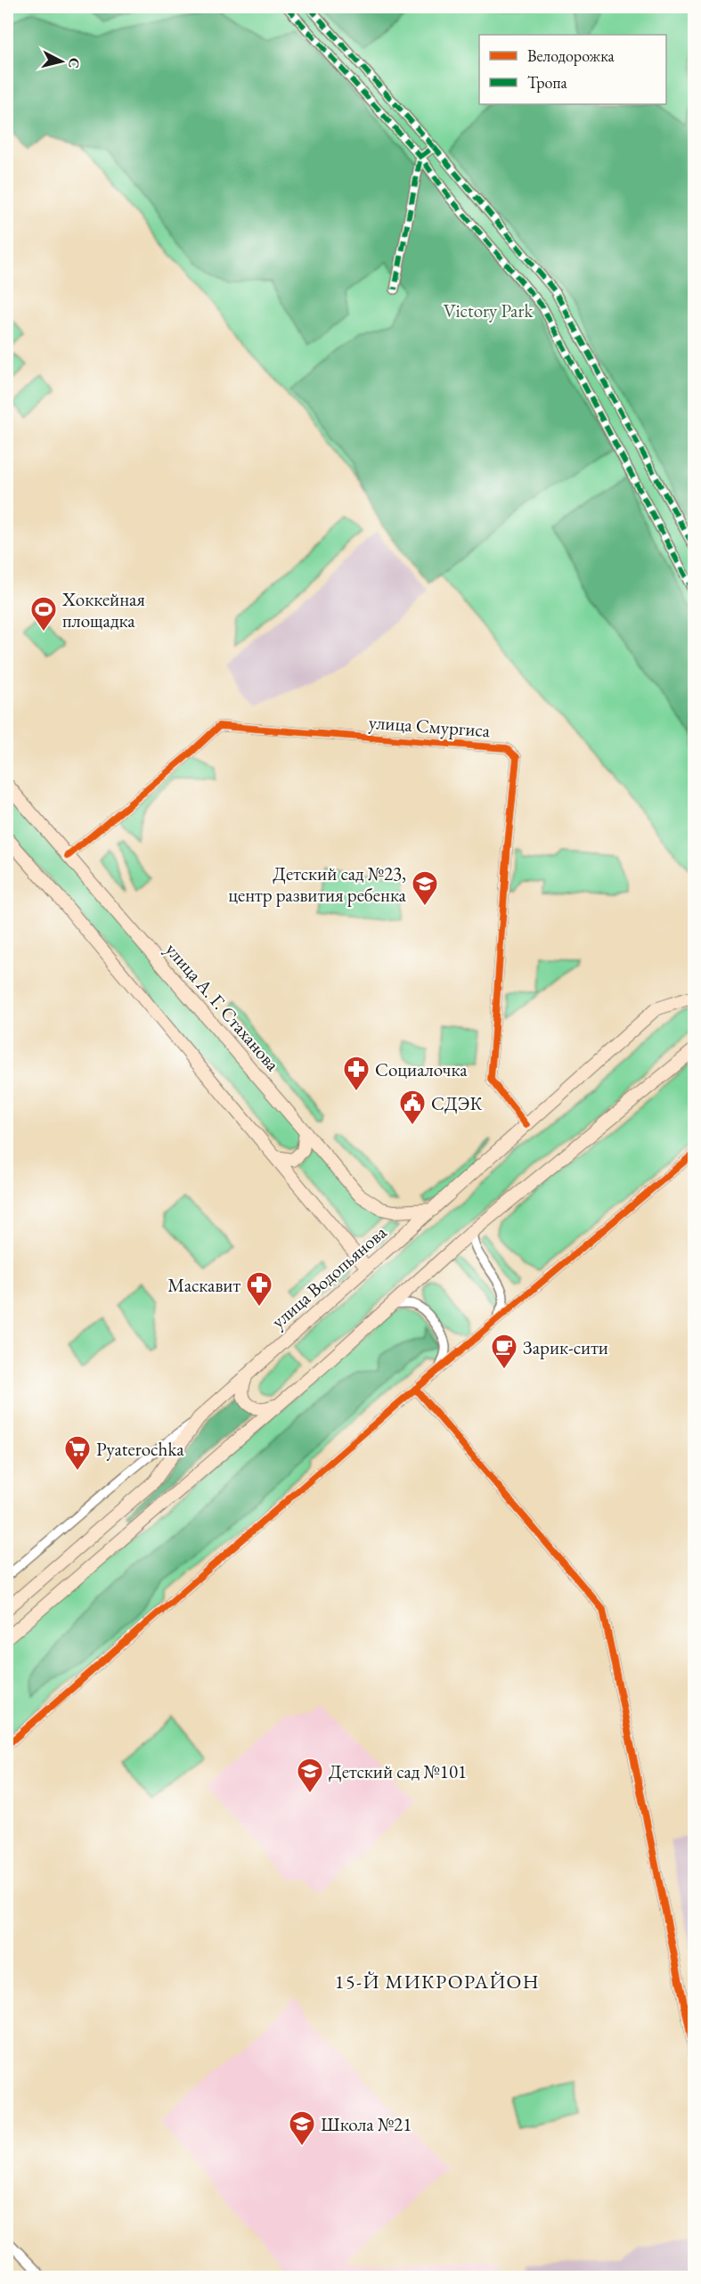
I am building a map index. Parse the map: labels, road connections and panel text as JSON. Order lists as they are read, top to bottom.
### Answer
{
  "streets": {
    "main road": ["улица А. Г. Стаханова", "улица Водопьянова"],
    "street": ["улица Смургиса"]
  },
  "crossings": [
    ["улица Смургиса", "улица А. Г. Стаханова"],
    ["улица Смургиса", "улица Водопьянова"],
    ["улица А. Г. Стаханова", "улица Водопьянова"]
  ],
  "districts": ["15-Й МИКРОРАЙОН"],
  "parks": ["Victory Park"],
  "places": {
    "sports": ["Хоккейная площадка"],
    "school or university": ["Детский сад №23, центр развития ребенка", "Детский сад №101", "Школа №21"],
    "pharmacy": ["Социалочка", "Маскавит"],
    "public building": ["СДЭК"],
    "cafe": ["Зарик-сити"],
    "supermarket": ["Pyaterochka"]
  },
  "legend": ["Велодорожка", "Тропа"],
  "north": "right"
}
